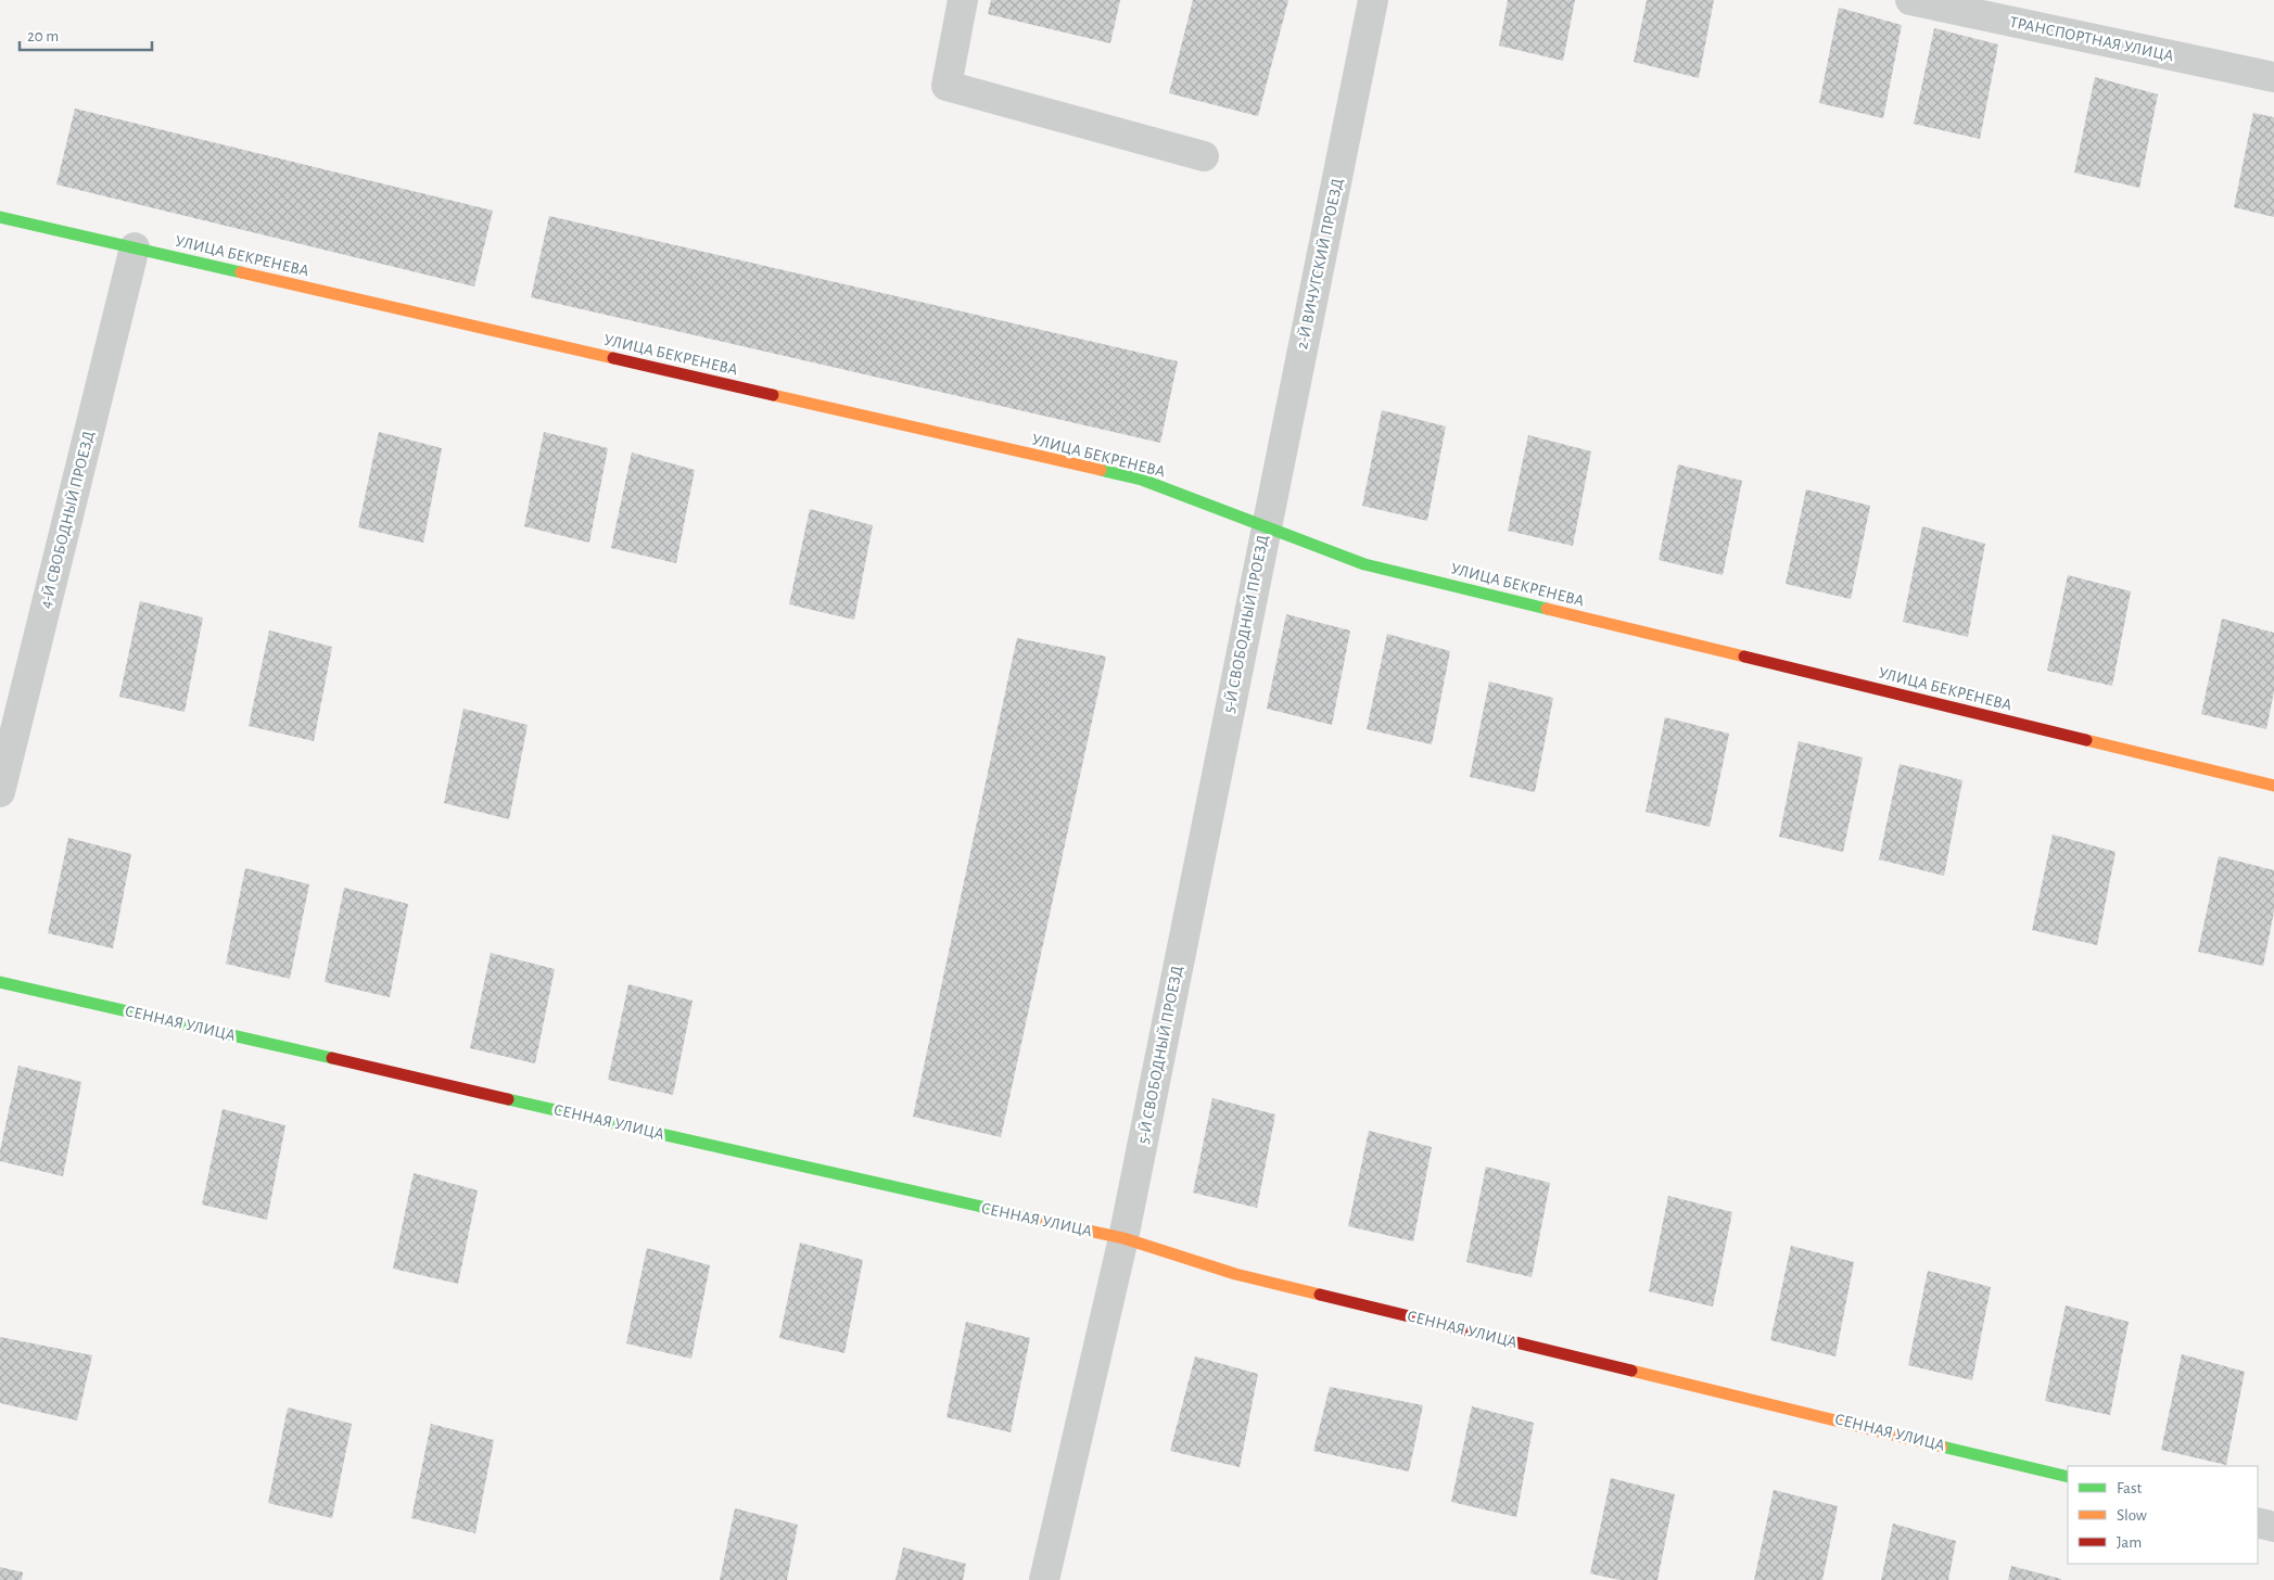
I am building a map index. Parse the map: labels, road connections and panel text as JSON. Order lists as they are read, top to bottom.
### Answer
{
  "streets": {
    "street": [
      "ТРАНСПОРТНАЯ УЛИЦА",
      "УЛИЦА БЕКРЕНЕВА",
      "2-Й ВИЧУГСКИЙ ПРОЕЗД",
      "4-Й СВОБОДНЫЙ ПРОЕЗД",
      "5-Й СВОБОДНЫЙ ПРОЕЗД",
      "СЕННАЯ УЛИЦА"
    ]
  },
  "crossings": [
    ["УЛИЦА БЕКРЕНЕВА", "2-Й ВИЧУГСКИЙ ПРОЕЗД"],
    ["УЛИЦА БЕКРЕНЕВА", "4-Й СВОБОДНЫЙ ПРОЕЗД"],
    ["УЛИЦА БЕКРЕНЕВА", "5-Й СВОБОДНЫЙ ПРОЕЗД"],
    ["2-Й ВИЧУГСКИЙ ПРОЕЗД", "5-Й СВОБОДНЫЙ ПРОЕЗД"],
    ["5-Й СВОБОДНЫЙ ПРОЕЗД", "СЕННАЯ УЛИЦА"]
  ],
  "legend": ["Fast", "Slow", "Jam"],
  "scale_bar": "20 m"
}
